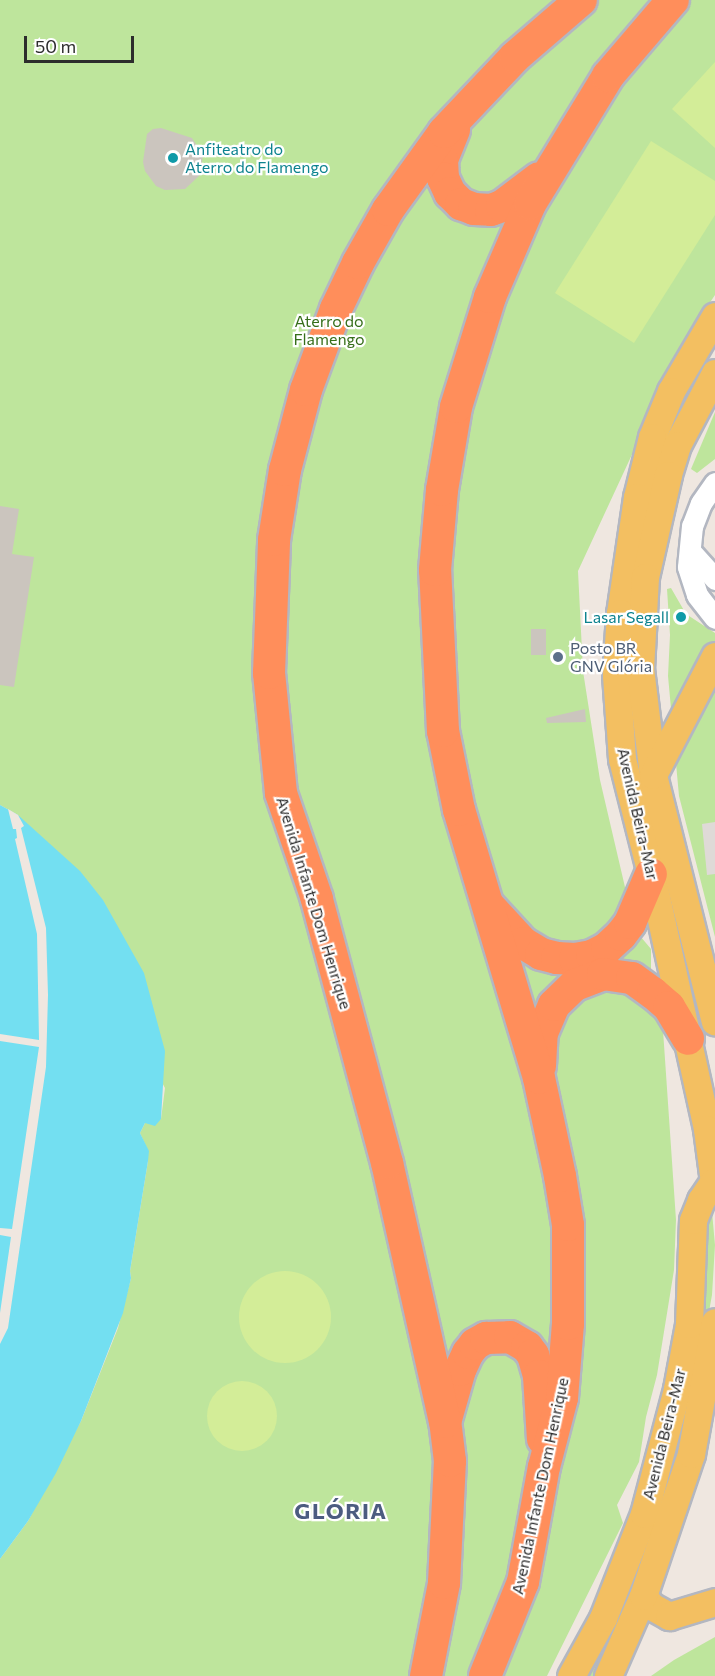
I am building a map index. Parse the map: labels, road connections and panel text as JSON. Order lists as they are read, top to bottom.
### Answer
{
  "streets": {
    "highway": ["Avenida Infante Dom Henrique"],
    "main road": ["Avenida Beira-Mar"]
  },
  "districts": ["GLÓRIA"],
  "parks": ["Aterro do Flamengo"],
  "places": ["Anfiteatro do Aterro do Flamengo", "Lasar Segall", "Posto BR GNV Glória"],
  "scale_bar": "50 m"
}
